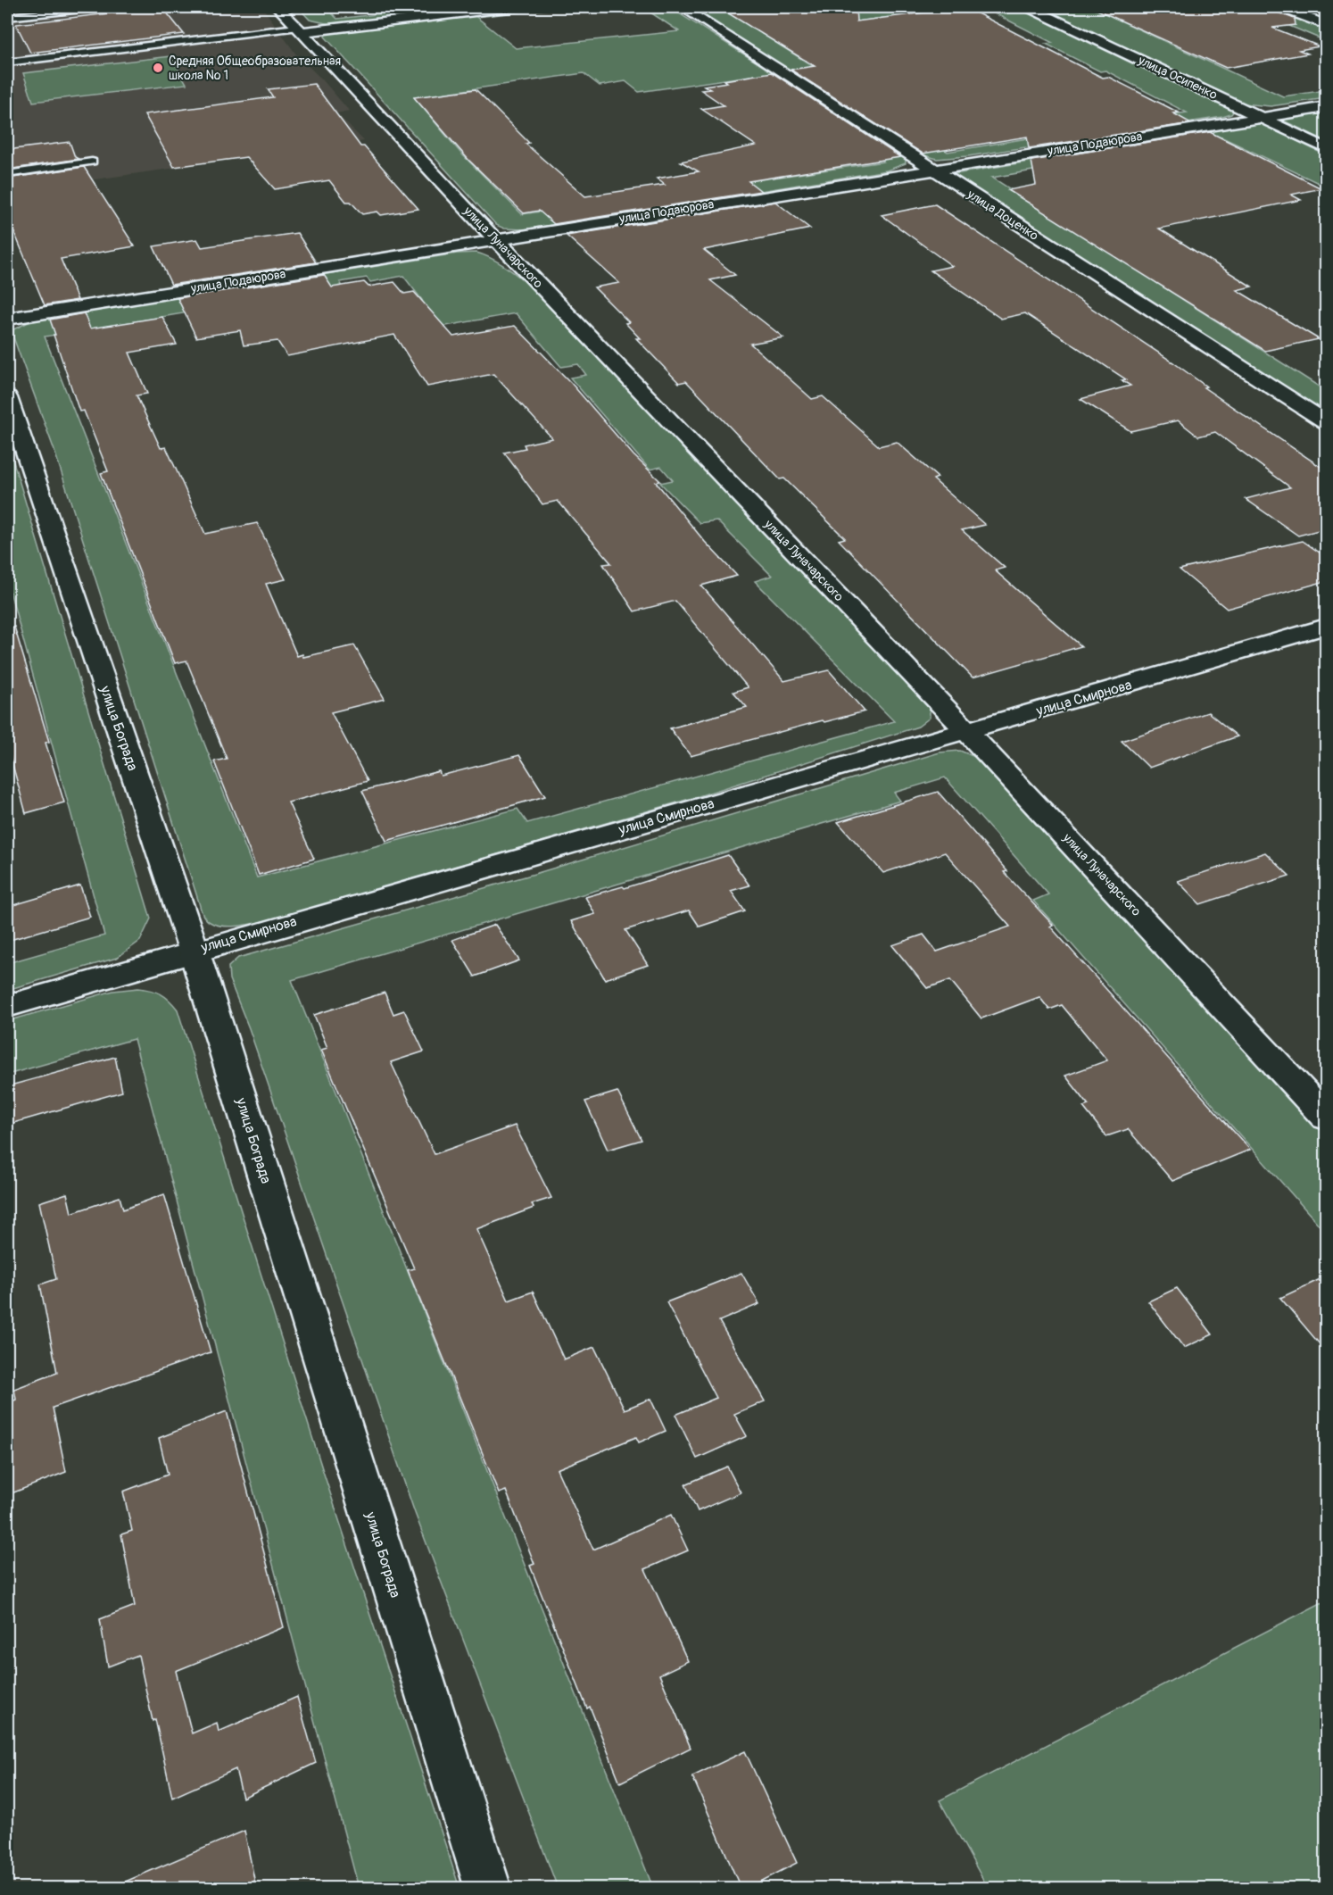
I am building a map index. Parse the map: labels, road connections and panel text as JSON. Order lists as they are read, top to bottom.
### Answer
{
  "streets": {
    "street": [
      "улица Осипенко",
      "улица Подаюрова",
      "улица Доценко",
      "улица Луначарского",
      "улица Смирнова",
      "улица Бограда"
    ]
  },
  "crossings": [
    ["улица Осипенко", "улица Подаюрова"],
    ["улица Подаюрова", "улица Доценко"],
    ["улица Подаюрова", "улица Луначарского"],
    ["улица Луначарского", "улица Смирнова"],
    ["улица Смирнова", "улица Бограда"]
  ],
  "places": ["Средняя Общеобразовательная школа № 1"]
}
